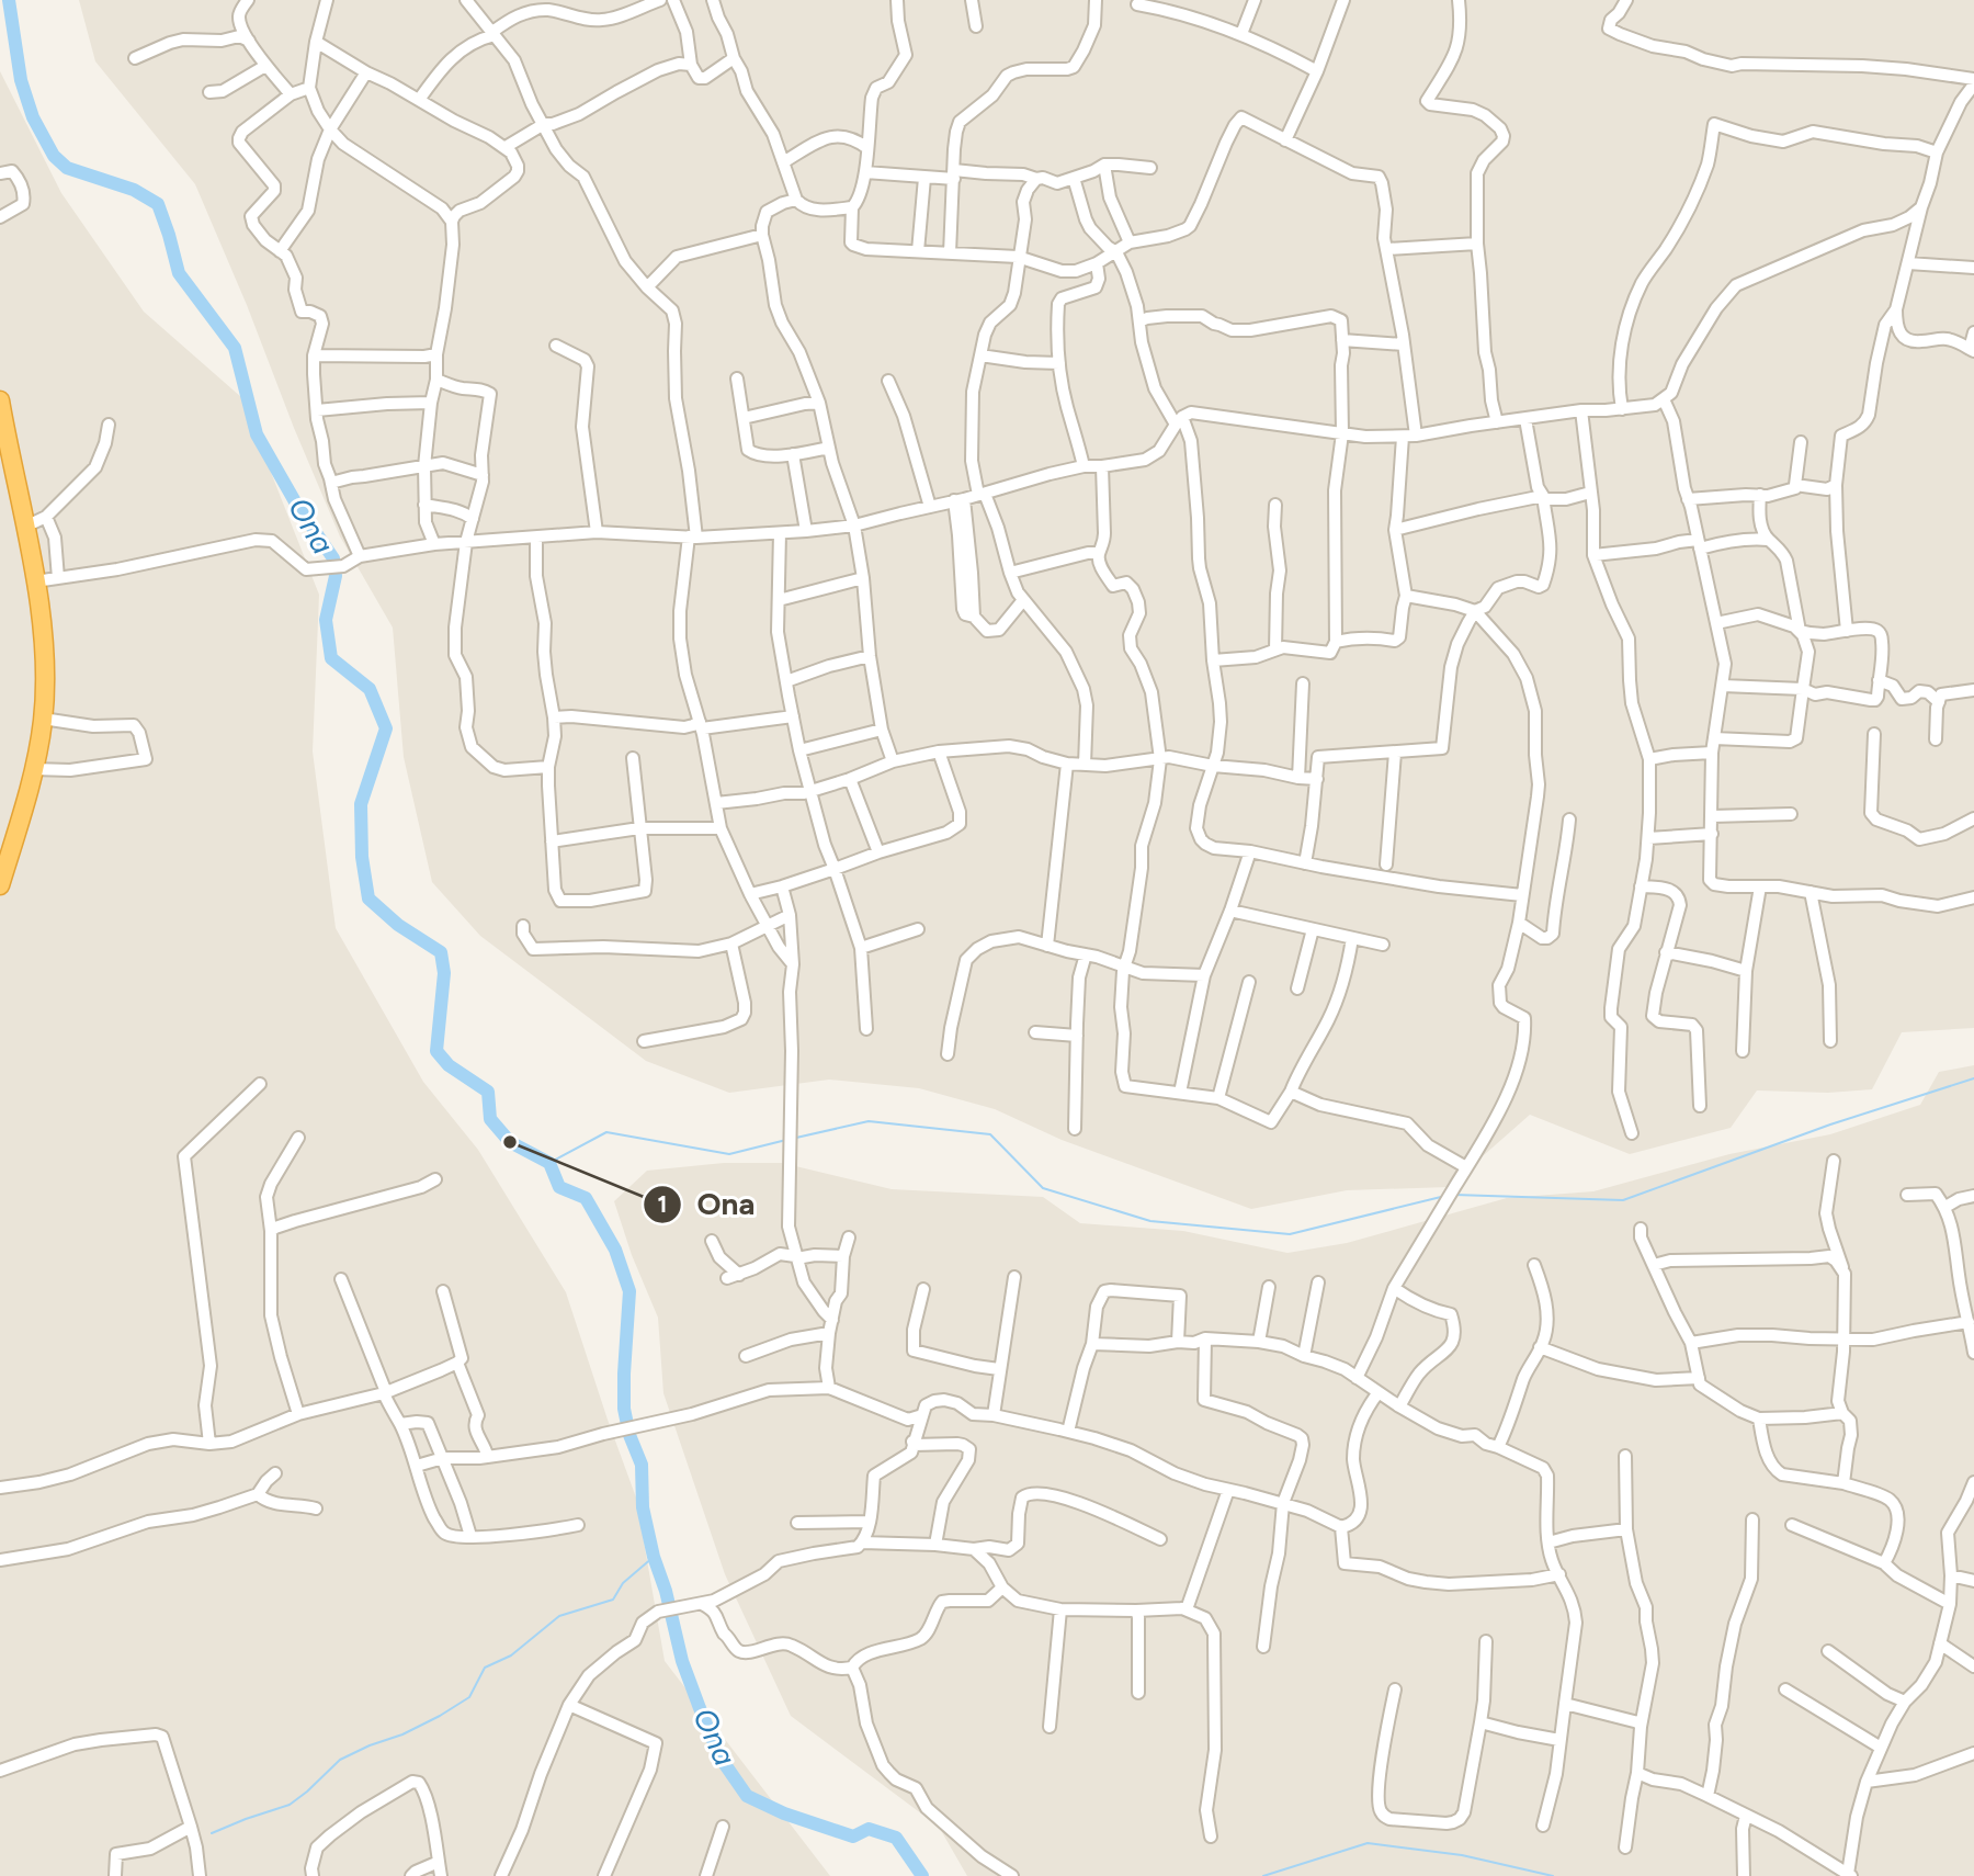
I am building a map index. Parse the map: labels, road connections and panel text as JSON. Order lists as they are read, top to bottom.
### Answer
{
  "water": ["Ona"],
  "places": ["Ona"]
}
